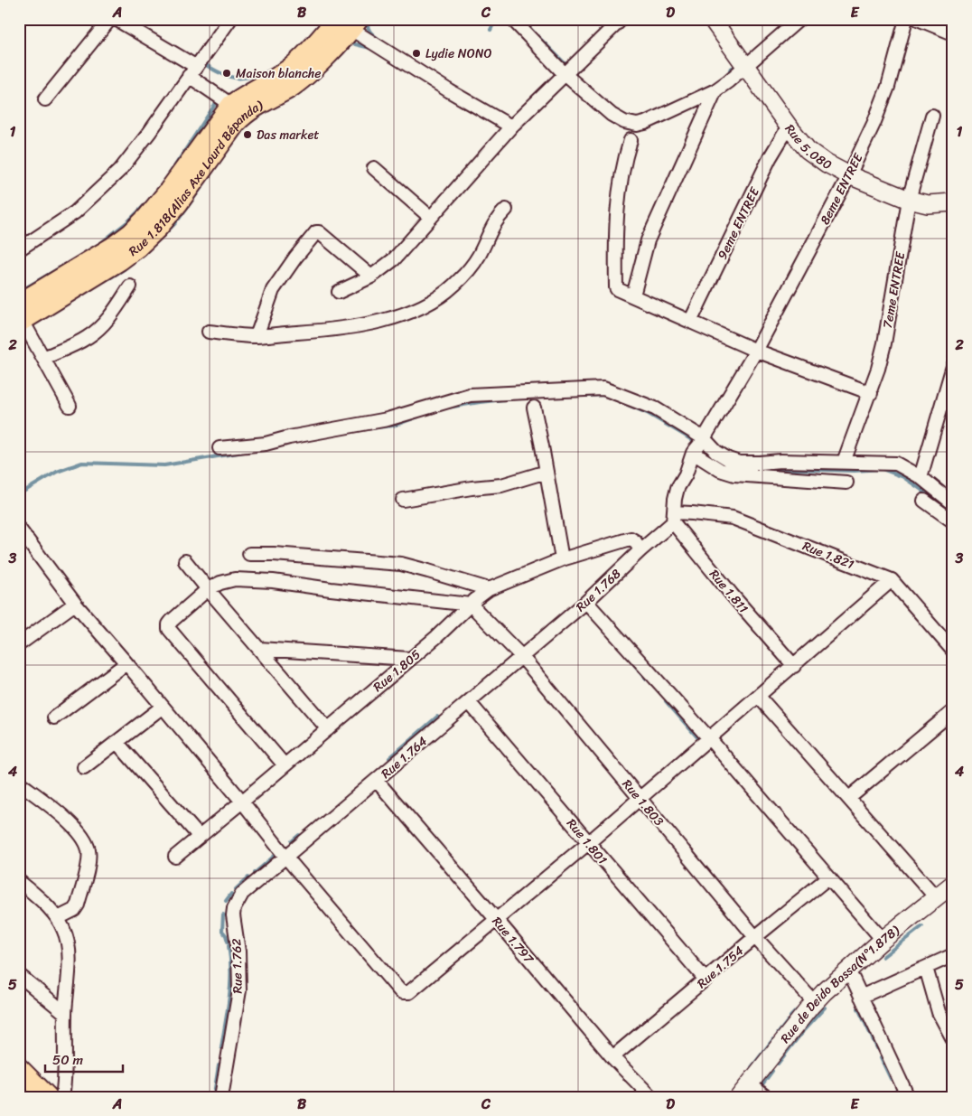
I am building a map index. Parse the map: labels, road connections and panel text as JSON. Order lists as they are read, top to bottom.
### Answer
{
  "streets": {
    "main road": ["Rue 5.080", "Rue 1.818(Alias Axe Lourd Bépanda)", "Rue de Deido Bassa(N°1.878)"],
    "street": [
      "8eme ENTREE",
      "9eme ENTREE",
      "7eme ENTREE",
      "Rue 1.821",
      "Rue 1.768",
      "Rue 1.811",
      "Rue 1.805",
      "Rue 1.764",
      "Rue 1.803",
      "Rue 1.801",
      "Rue 1.797",
      "Rue 1.762",
      "Rue 1.754"
    ]
  },
  "crossings": [
    ["Rue 5.080", "8eme ENTREE"],
    ["Rue 5.080", "9eme ENTREE"],
    ["Rue 5.080", "7eme ENTREE"],
    ["8eme ENTREE", "Rue 1.821"],
    ["8eme ENTREE", "Rue 1.768"],
    ["8eme ENTREE", "Rue 1.811"],
    ["Rue 1.821", "Rue 1.768"],
    ["Rue 1.821", "Rue 1.811"],
    ["Rue 1.768", "Rue 1.811"],
    ["Rue 1.768", "Rue 1.805"],
    ["Rue 1.768", "Rue 1.764"],
    ["Rue 1.768", "Rue 1.803"],
    ["Rue 1.805", "Rue 1.803"],
    ["Rue 1.764", "Rue 1.803"],
    ["Rue 1.764", "Rue 1.801"],
    ["Rue 1.764", "Rue 1.797"],
    ["Rue 1.764", "Rue 1.762"],
    ["Rue 1.803", "Rue 1.754"],
    ["Rue 1.803", "Rue de Deido Bassa(N°1.878)"],
    ["Rue 1.801", "Rue 1.754"],
    ["Rue 1.797", "Rue 1.754"]
  ],
  "places": ["Lydie NONO", "Maison blanche", "Das market"],
  "scale_bar": "50 m",
  "grid": {
    "columns": [
      "A",
      "B",
      "C",
      "D",
      "E"
    ],
    "rows": [
      "1",
      "2",
      "3",
      "4",
      "5"
    ]
  }
}
